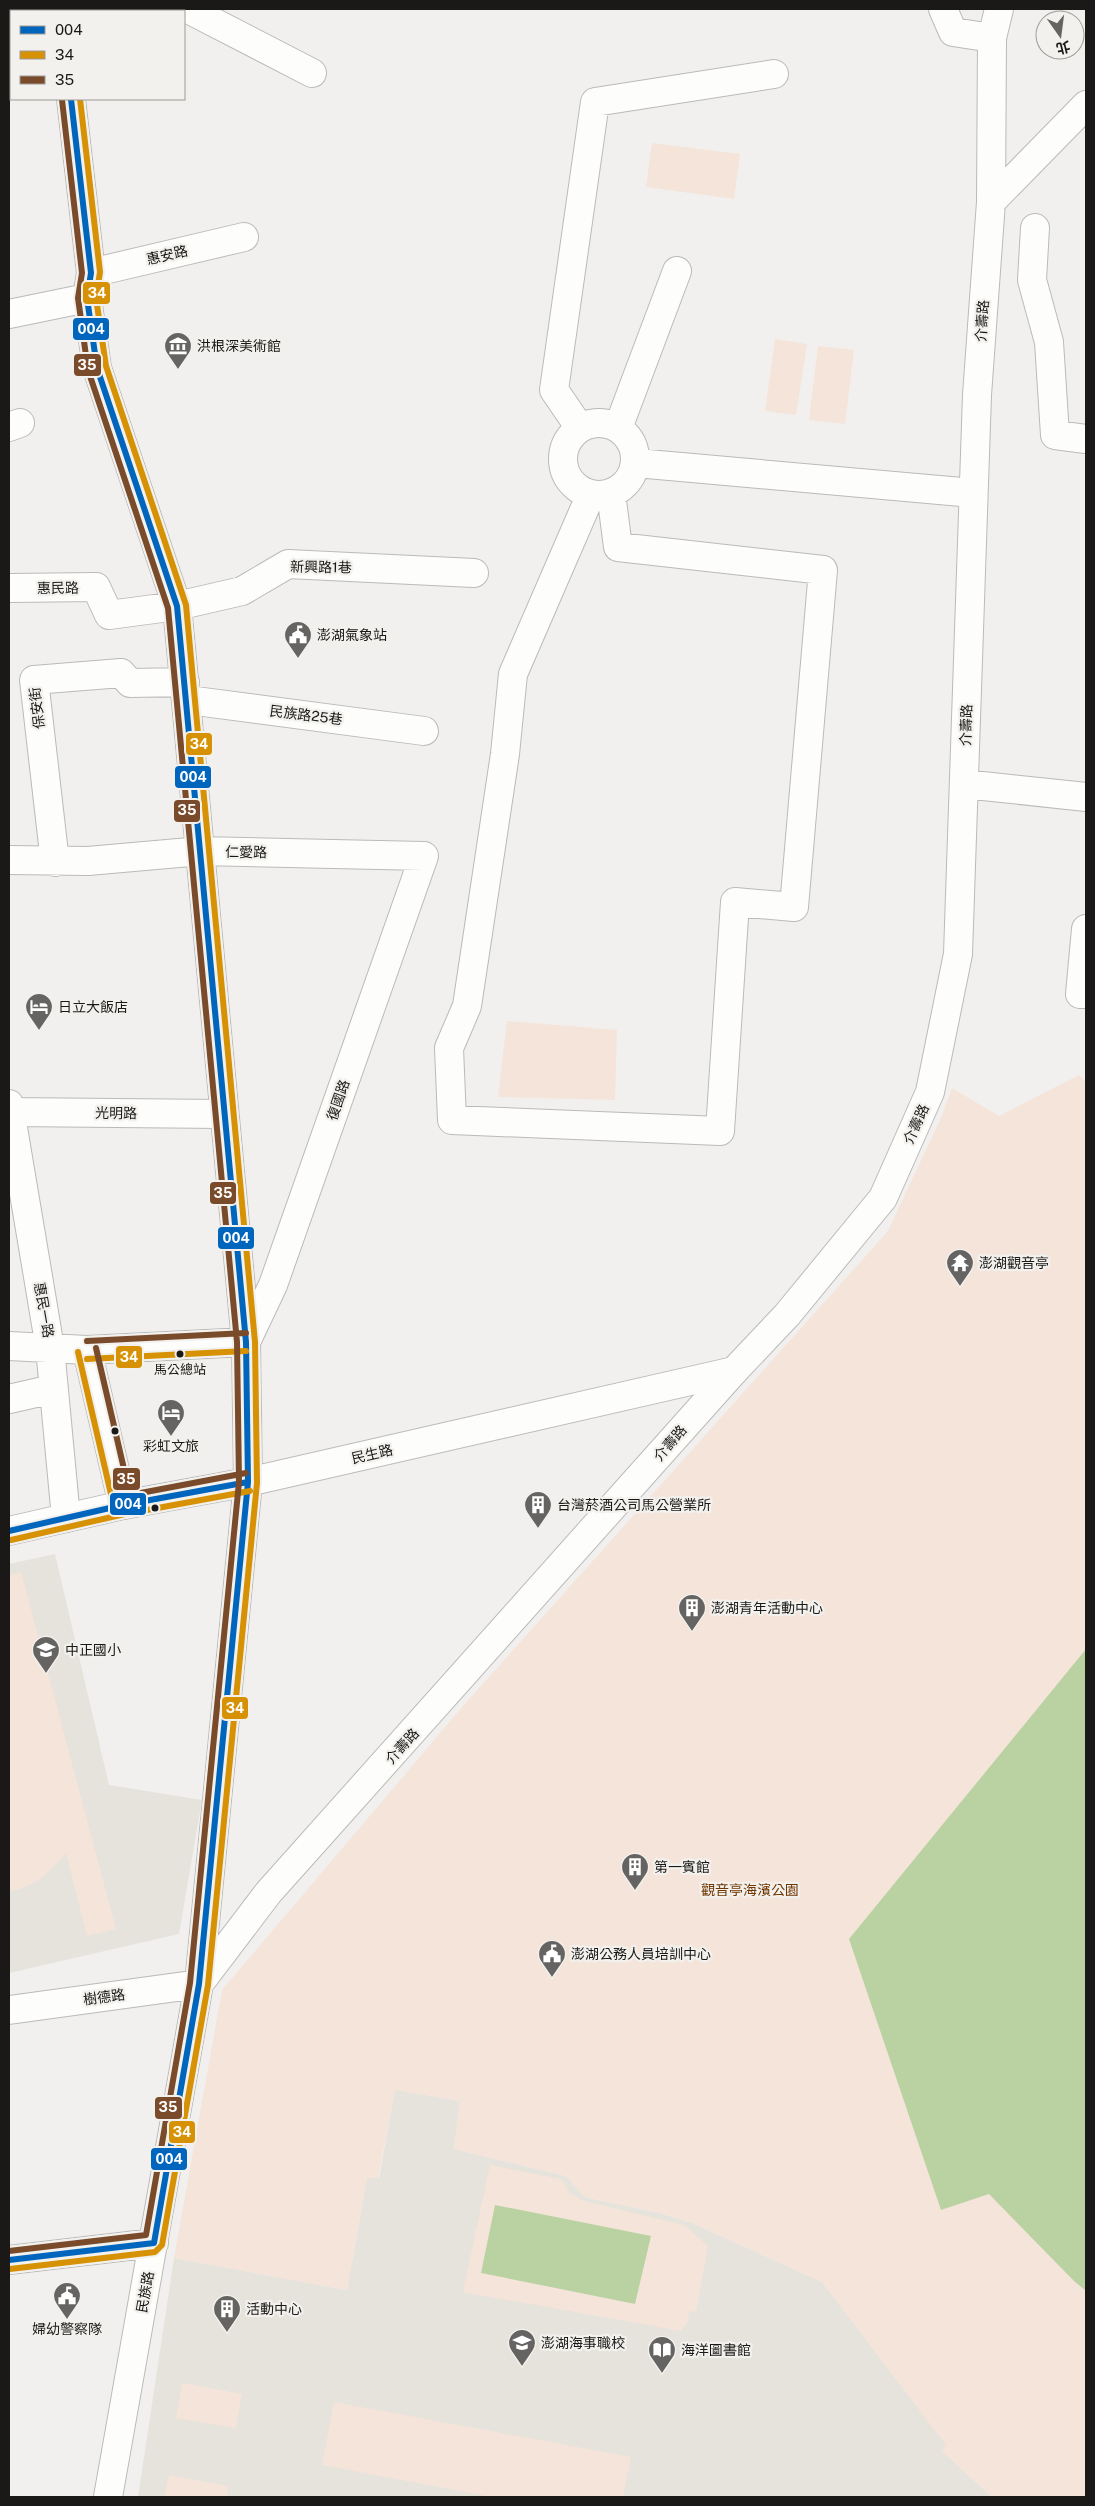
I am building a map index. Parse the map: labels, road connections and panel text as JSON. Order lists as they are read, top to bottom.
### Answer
{
  "streets": {
    "street": [
      "惠安路",
      "介壽路",
      "新興路1巷",
      "惠民路",
      "保安街",
      "民族路25巷",
      "仁愛路",
      "復國路",
      "光明路",
      "惠民一路",
      "民生路",
      "樹德路",
      "民族路"
    ]
  },
  "crossings": [
    ["惠安路", "民族路"],
    ["介壽路", "民生路"],
    ["介壽路", "樹德路"],
    ["介壽路", "民族路"],
    ["新興路1巷", "惠民路"],
    ["新興路1巷", "民族路"],
    ["惠民路", "民族路"],
    ["保安街", "民族路25巷"],
    ["保安街", "仁愛路"],
    ["保安街", "民族路"],
    ["民族路25巷", "民族路"],
    ["仁愛路", "復國路"],
    ["仁愛路", "民族路"],
    ["復國路", "民族路"],
    ["光明路", "惠民一路"],
    ["光明路", "民族路"],
    ["惠民一路", "民生路"],
    ["民生路", "民族路"],
    ["樹德路", "民族路"]
  ],
  "parks": ["觀音亭海濱公園"],
  "places": {
    "museum": ["洪根深美術館"],
    "public building": ["澎湖氣象站", "澎湖公務人員培訓中心", "婦幼警察隊"],
    "hotel": ["日立大飯店", "彩虹文旅"],
    "temple": ["澎湖觀音亭"],
    "other": ["馬公總站"],
    "building": [
      "台灣菸酒公司馬公營業所",
      "澎湖青年活動中心",
      "第一賓館",
      "活動中心"
    ],
    "school or university": ["中正國小", "澎湖海事職校"],
    "library": ["海洋圖書館"]
  },
  "lines": ["transit line 004", "transit line 34", "transit line 35"],
  "legend": ["004", "34", "35"],
  "north": "bottom"
}
